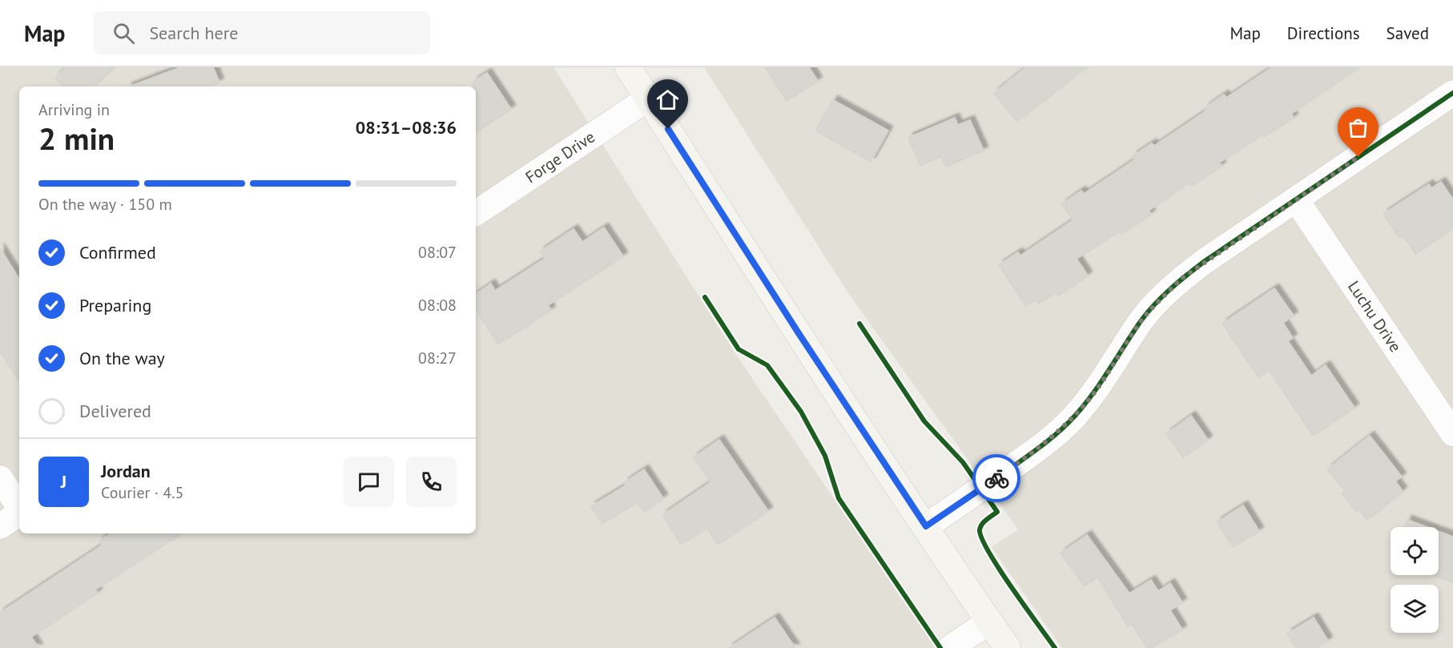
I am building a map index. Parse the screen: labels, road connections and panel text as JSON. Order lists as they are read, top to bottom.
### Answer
{
  "streets": {
    "street": ["Forge Drive", "Luchu Drive"]
  },
  "page": {
    "header": "Map",
    "search": "Search here",
    "nav": ["Map", "Directions", "Saved"],
    "heading": ["2 min", "Arriving in", "08:31–08:36"],
    "panel": ["Jordan", "Courier · 4.5"],
    "bar": "On the way · 150 m",
    "list": [
      ["Confirmed", "08:07"],
      ["Preparing", "08:08"],
      ["On the way", "08:27"],
      "Delivered"
    ],
    "round": "J"
  }
}
